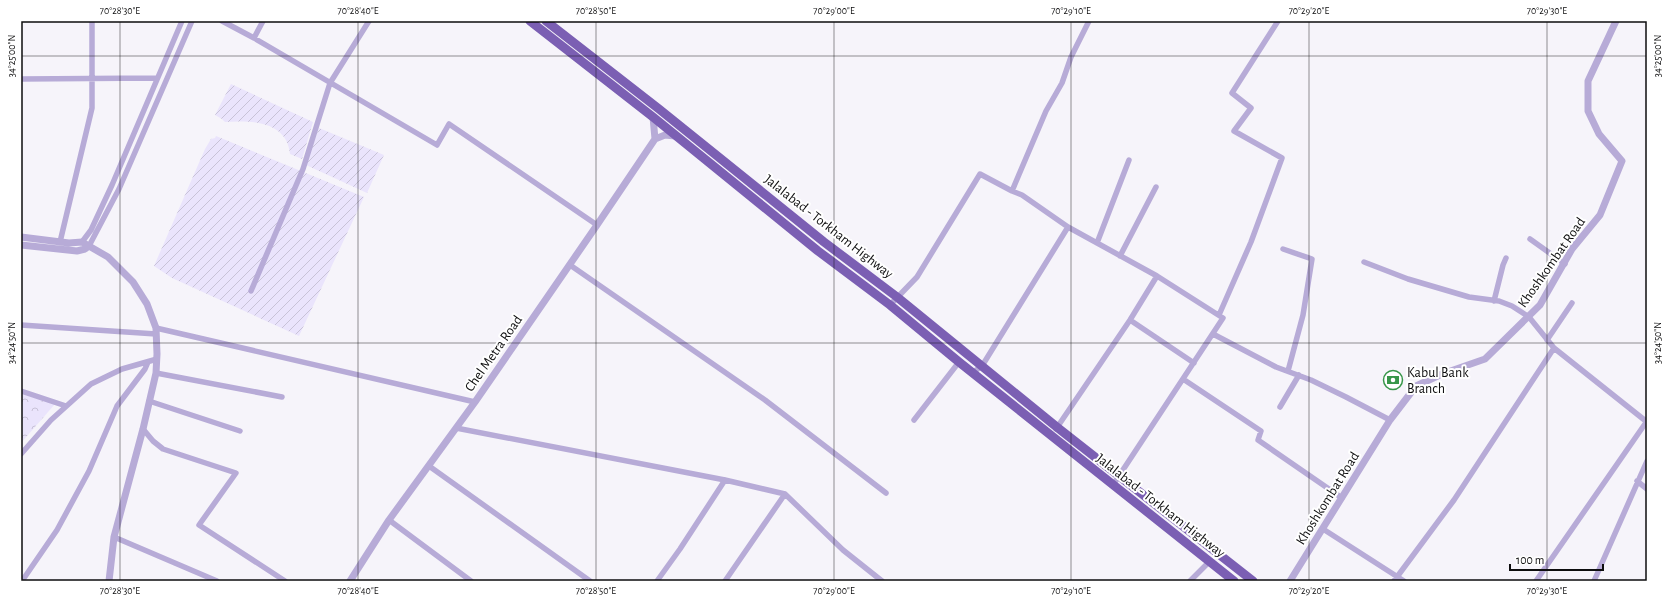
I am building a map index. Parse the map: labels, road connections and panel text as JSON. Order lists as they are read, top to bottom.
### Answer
{
  "streets": {
    "highway": ["Jalalabad - Torkham Highway"],
    "street": ["Khoshkombat Road", "Chel Metra Road"]
  },
  "places": {
    "bank": ["Kabul Bank Branch"]
  },
  "scale_bar": "100 m",
  "coordinates": [
    "70°28'30\"E",
    "70°28'40\"E",
    "70°28'50\"E",
    "70°29'00\"E",
    "70°29'10\"E",
    "70°29'20\"E",
    "70°29'30\"E",
    "34°25'00\"N",
    "34°24'50\"N"
  ]
}
